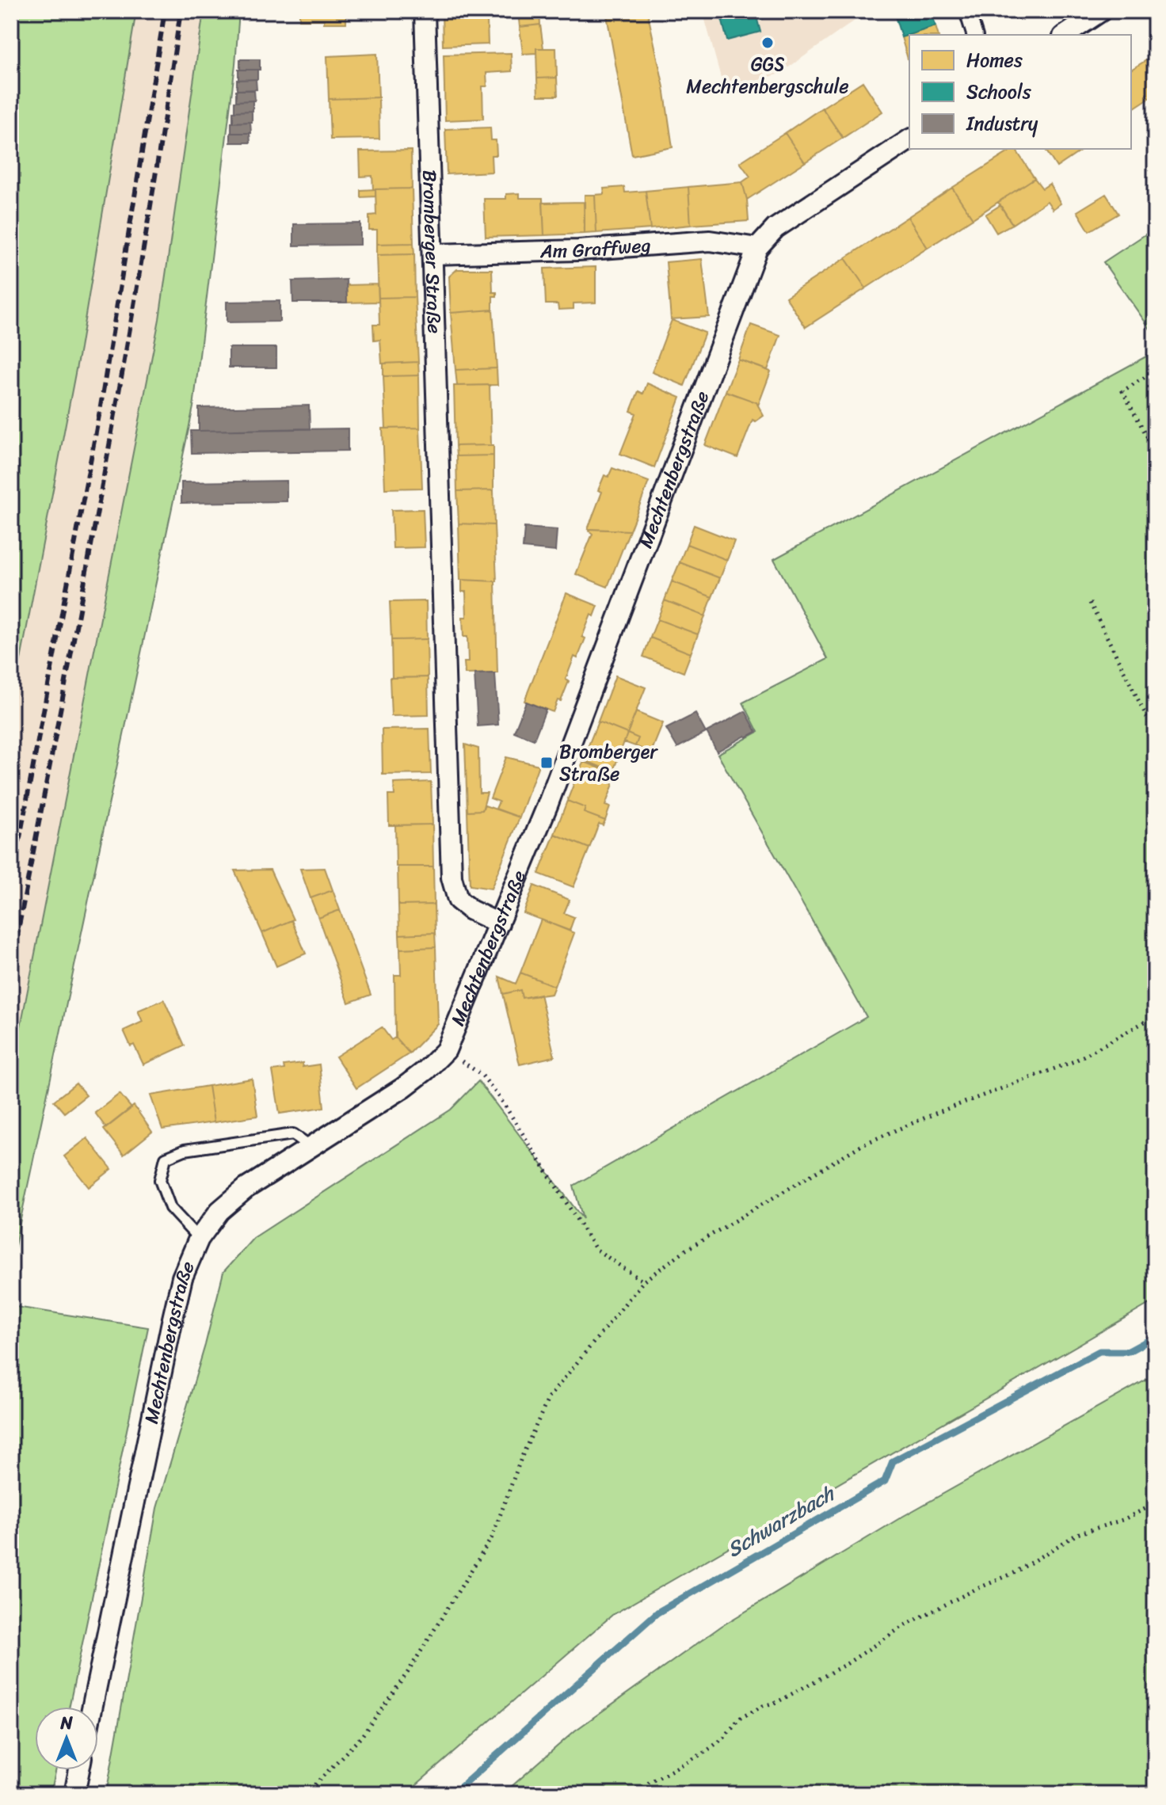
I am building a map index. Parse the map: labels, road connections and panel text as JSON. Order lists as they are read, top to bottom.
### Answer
{
  "streets": {
    "street": ["Am Graffweg", "Bromberger Straße", "Mechtenbergstraße"]
  },
  "crossings": [
    ["Am Graffweg", "Bromberger Straße"],
    ["Am Graffweg", "Mechtenbergstraße"],
    ["Bromberger Straße", "Mechtenbergstraße"]
  ],
  "water": ["Schwarzbach"],
  "places": {
    "other": ["GGS Mechtenbergschule"],
    "transit": ["Bromberger Straße"]
  },
  "legend": ["Homes", "Schools", "Industry"],
  "north": "top"
}
